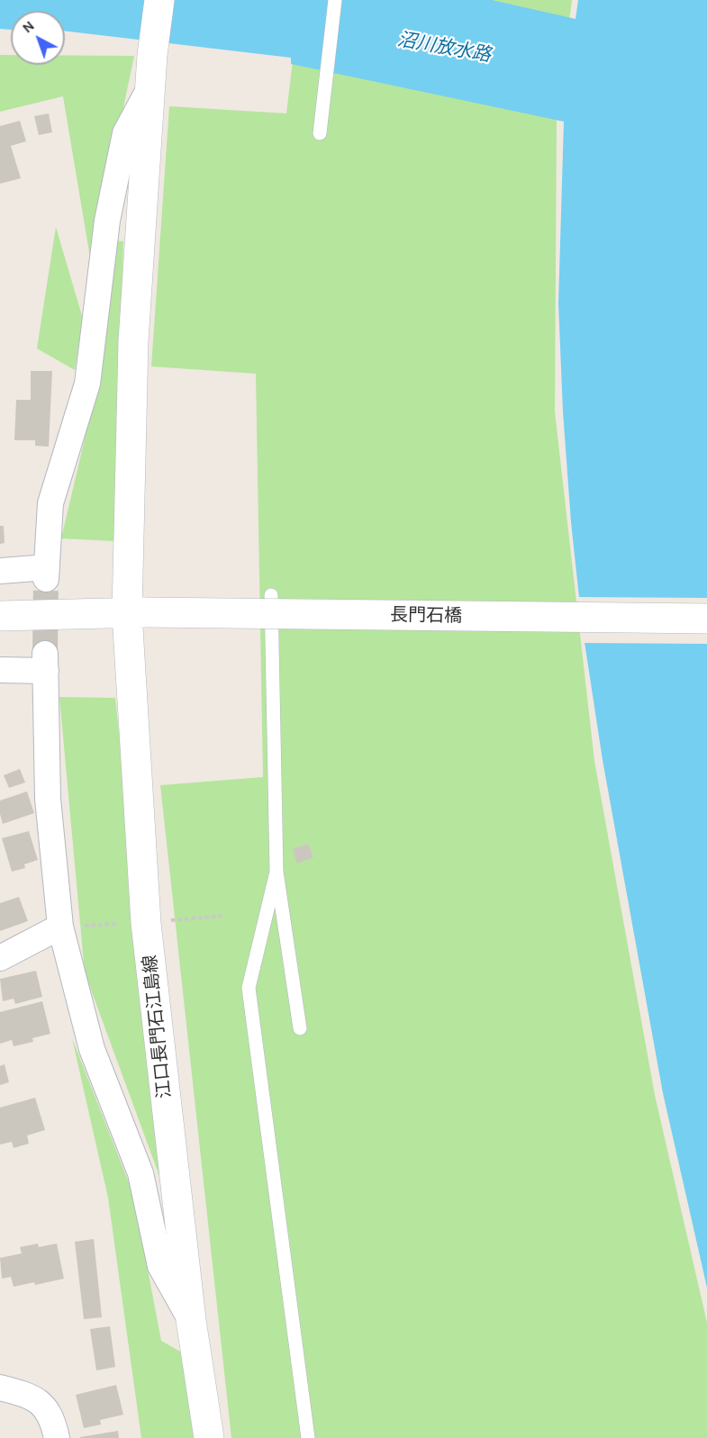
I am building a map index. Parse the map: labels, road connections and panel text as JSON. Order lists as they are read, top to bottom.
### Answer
{
  "streets": {
    "street": ["長門石橋", "江口長門石江島線"]
  },
  "crossings": [
    ["長門石橋", "江口長門石江島線"]
  ],
  "water": ["沼川放水路"],
  "north": "top left"
}
